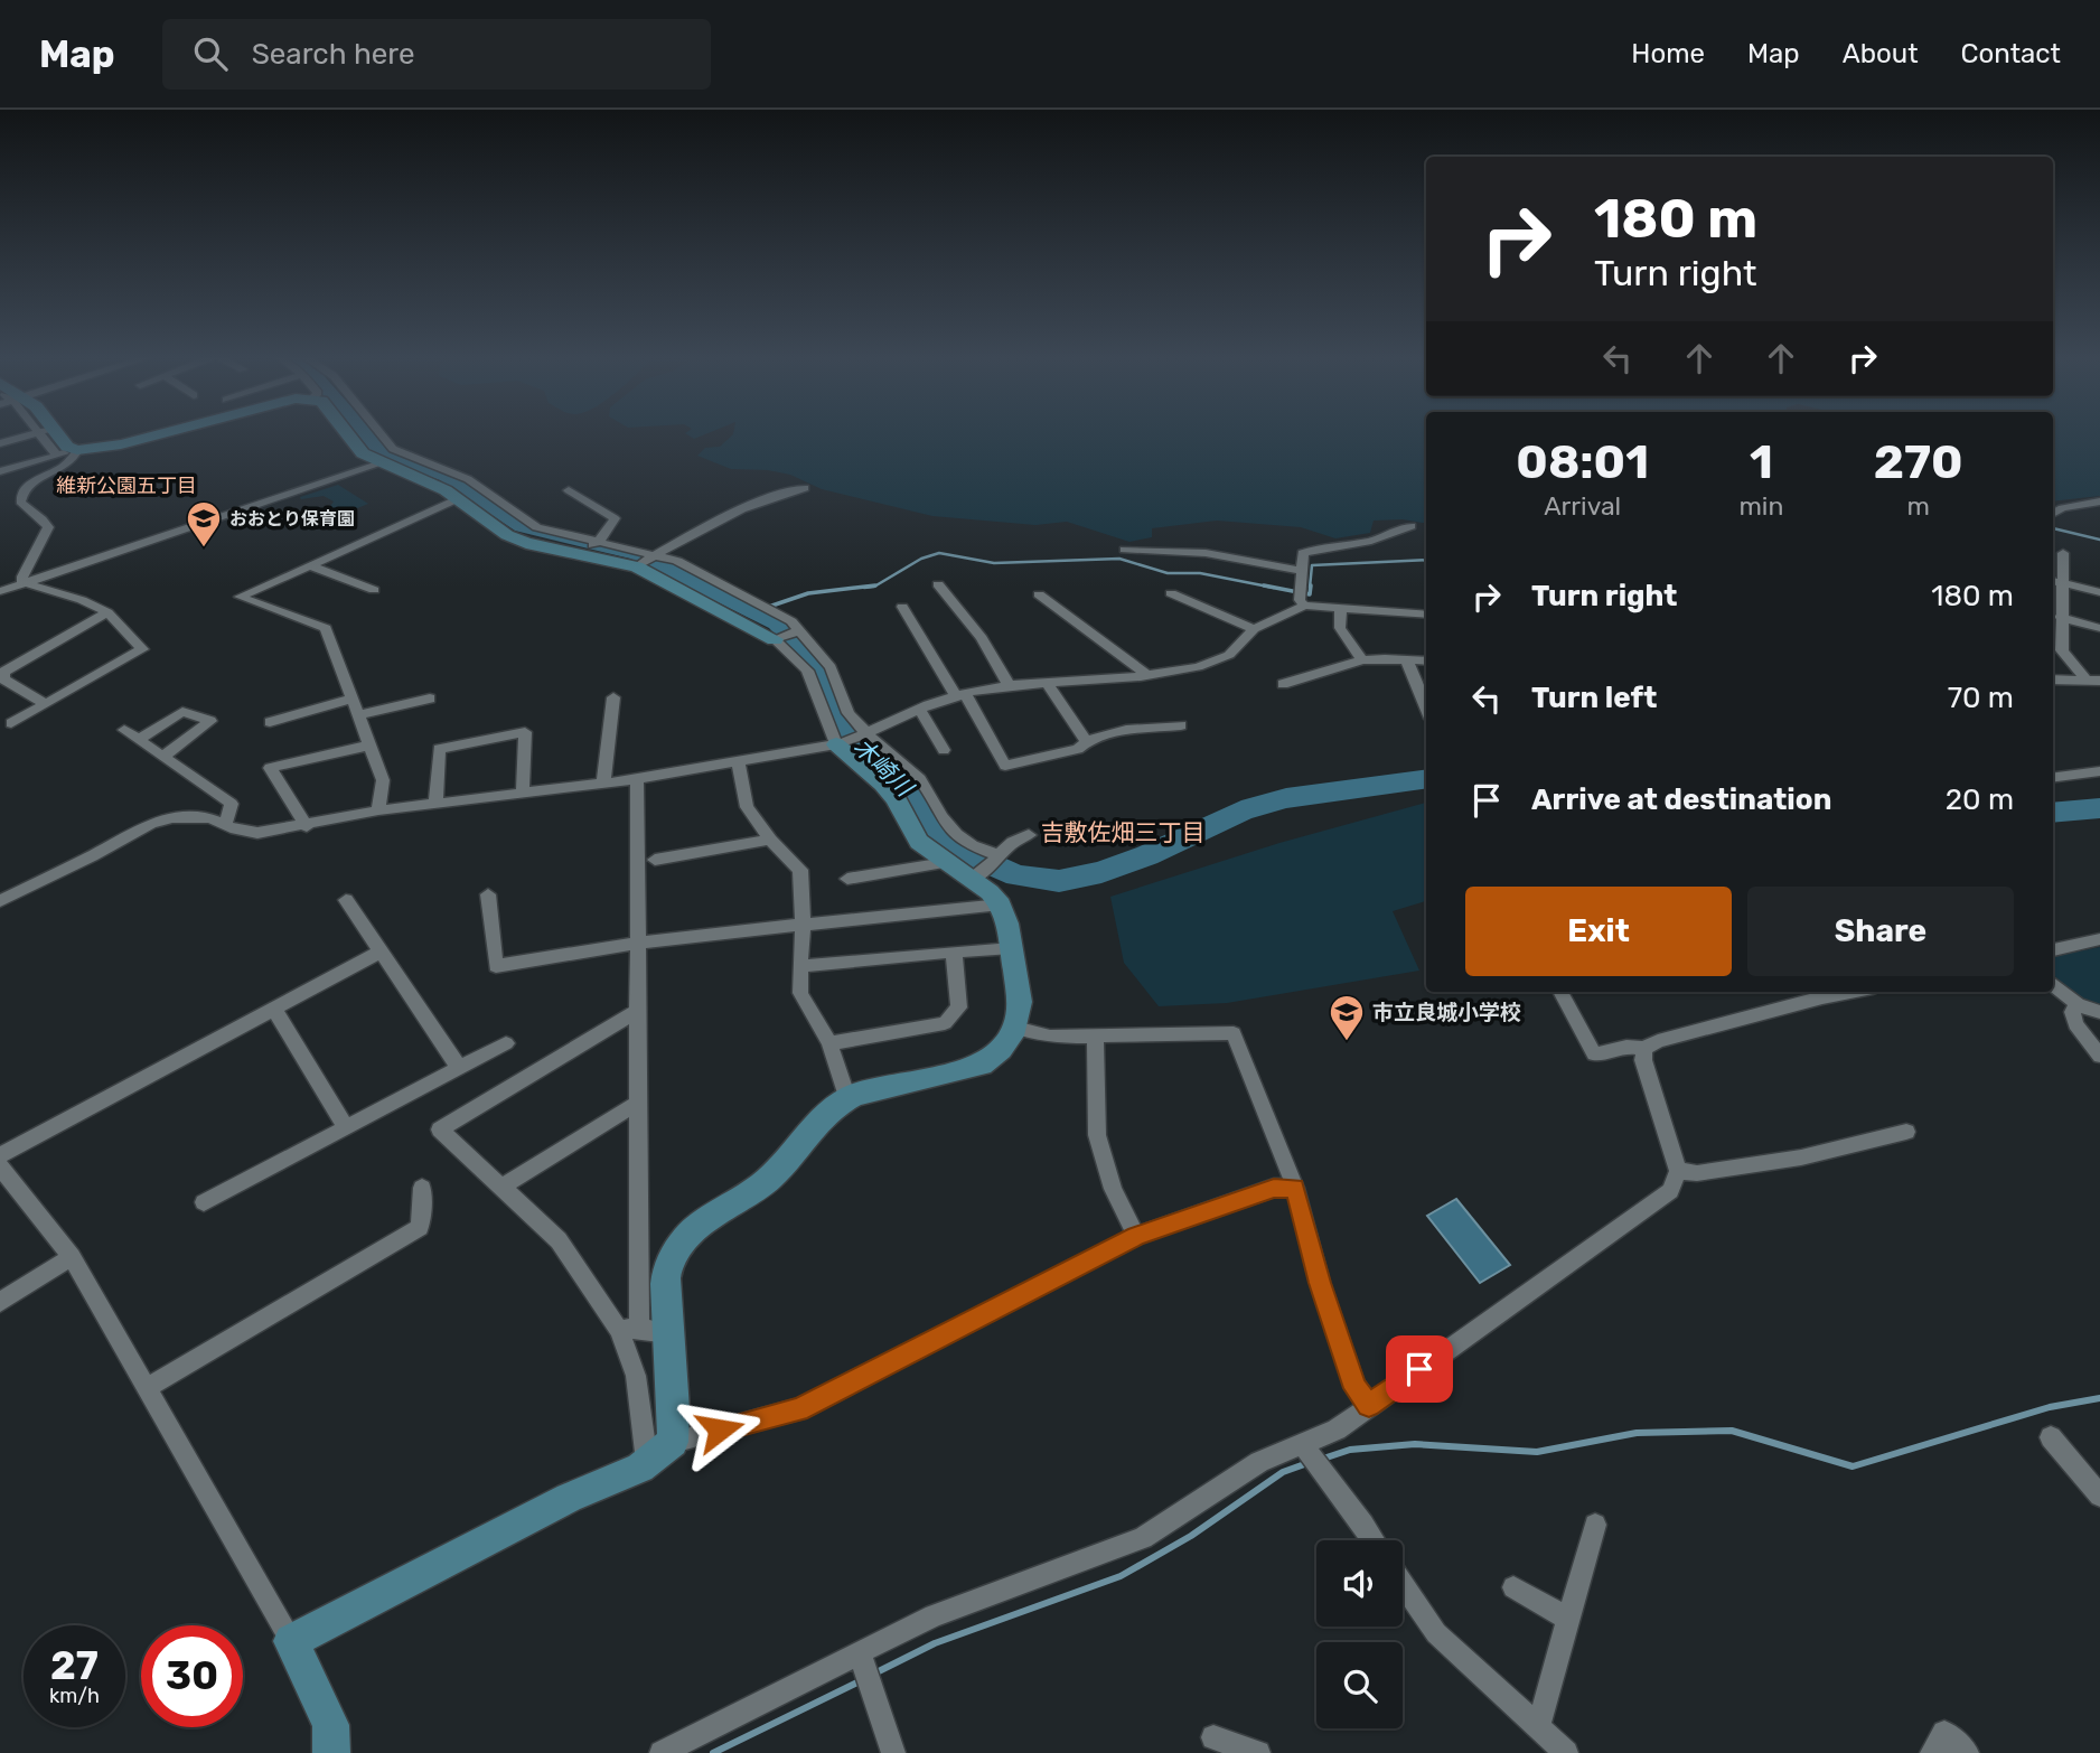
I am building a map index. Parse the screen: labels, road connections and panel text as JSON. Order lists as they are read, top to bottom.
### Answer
{
  "districts": ["維新公園五丁目", "吉敷佐畑三丁目"],
  "water": ["木崎川"],
  "places": {
    "school or university": ["おおとり保育園", "市立良城小学校"]
  },
  "page": {
    "header": "Map",
    "search": "Search here",
    "nav": [
      "Home",
      "Map",
      "About",
      "Contact"
    ],
    "turn": ["180 m", "Turn right"],
    "eta": [
      "08:01",
      "Arrival",
      "1",
      "min",
      "270",
      "m"
    ],
    "list": [
      {
        "name": "Turn right",
        "value": "180 m"
      },
      {
        "name": "Turn left",
        "value": "70 m"
      },
      {
        "name": "Arrive at destination",
        "value": "20 m"
      }
    ],
    "buttons": ["Exit", "Share"],
    "speed": "27 km/h",
    "limit": "30"
  }
}
